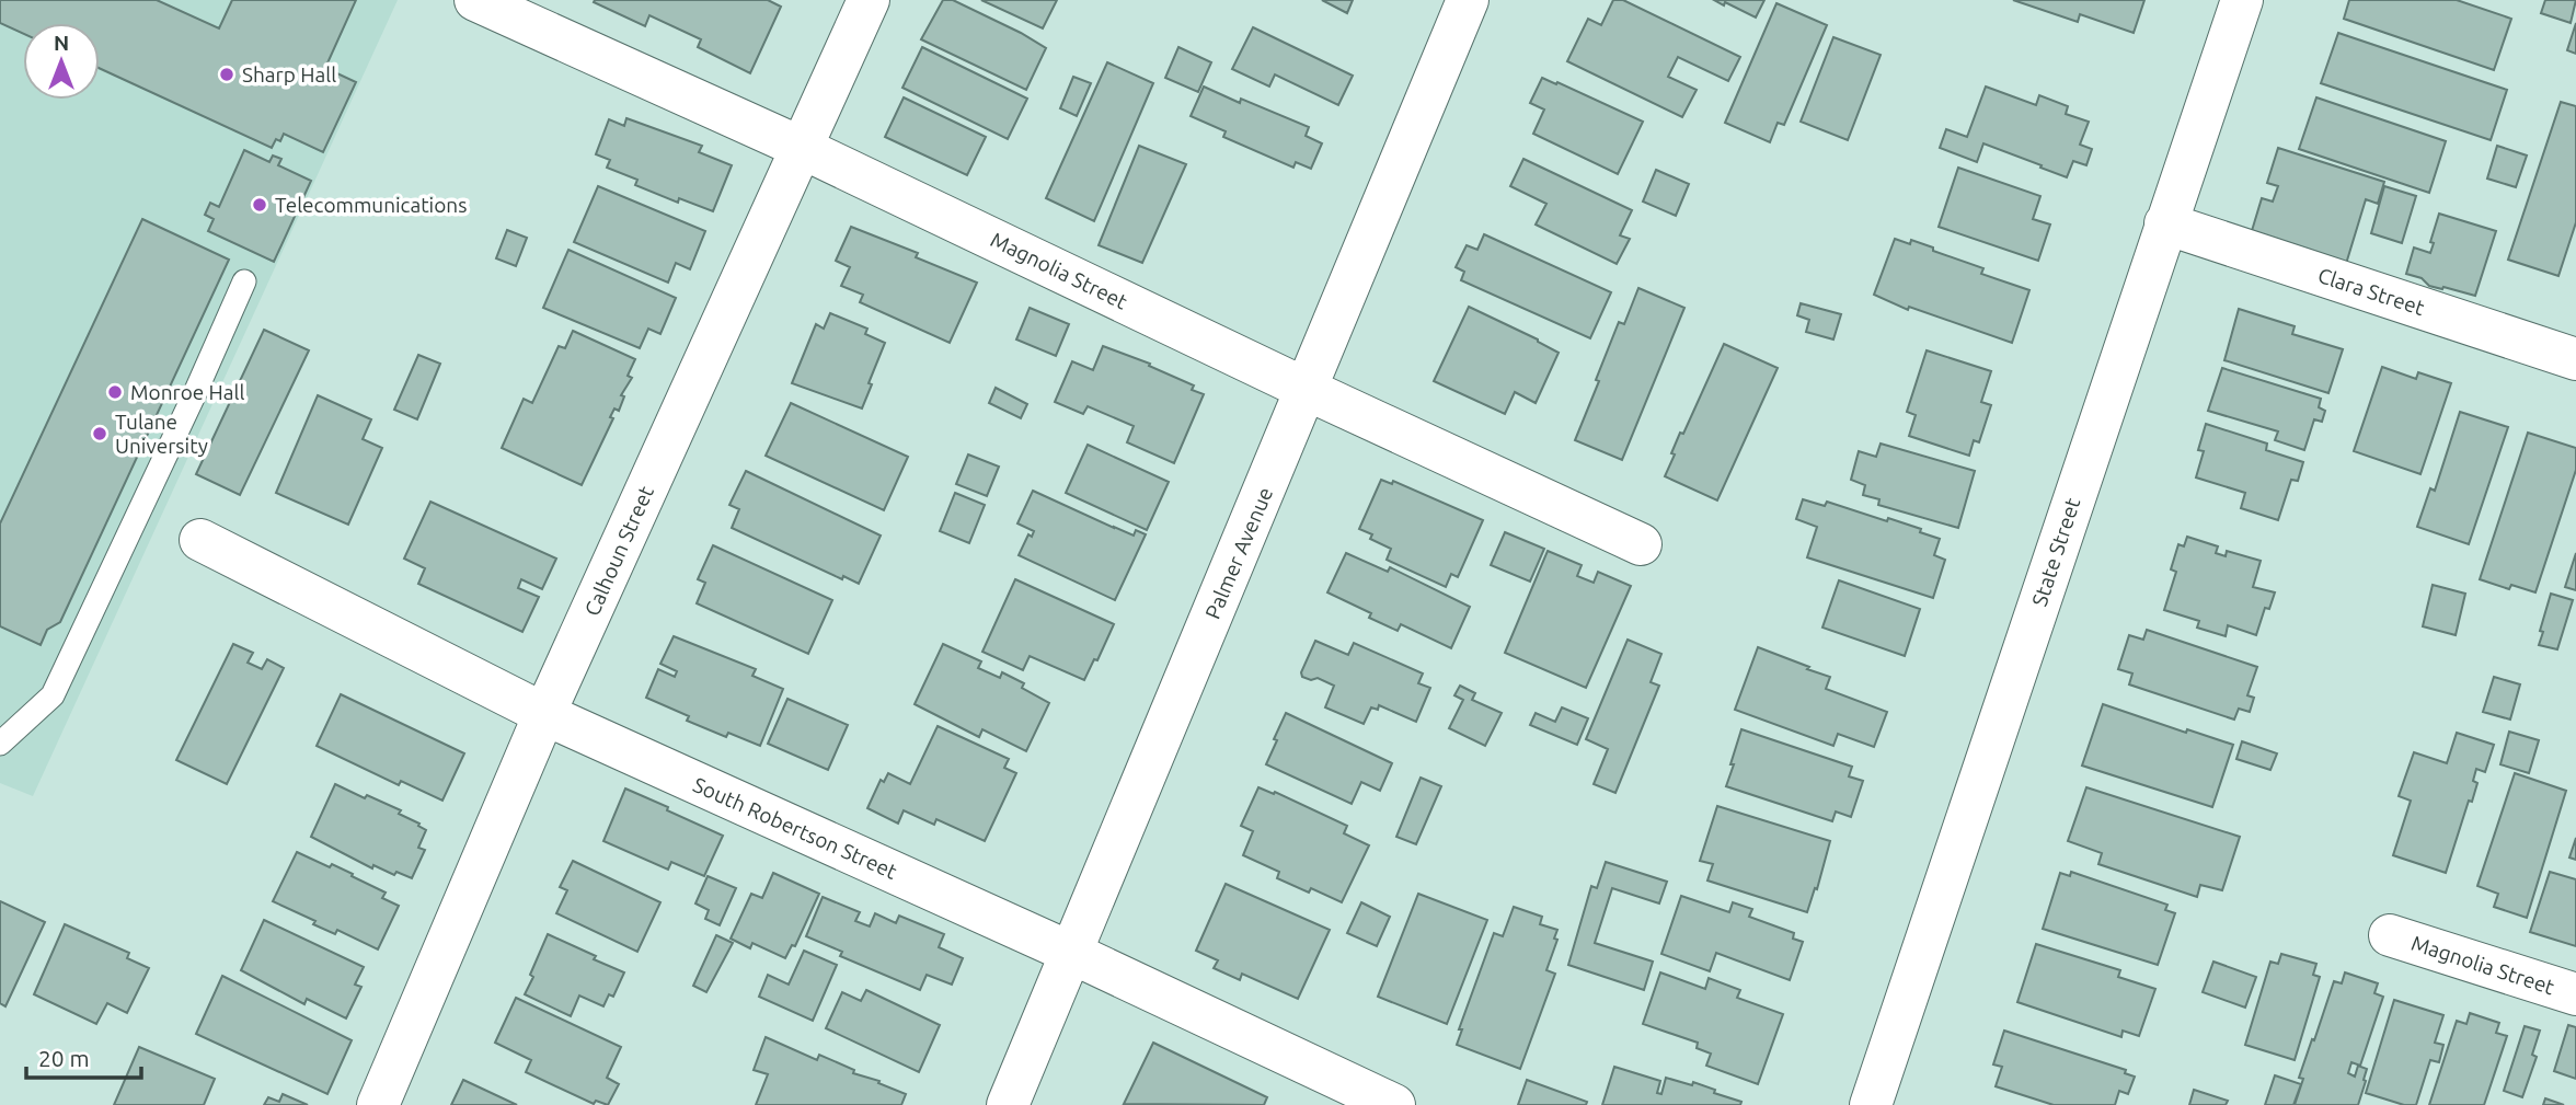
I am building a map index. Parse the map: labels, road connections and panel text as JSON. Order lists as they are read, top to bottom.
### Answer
{
  "streets": {
    "street": [
      "Magnolia Street",
      "Clara Street",
      "Calhoun Street",
      "State Street",
      "Palmer Avenue",
      "South Robertson Street"
    ]
  },
  "crossings": [
    ["Magnolia Street", "Calhoun Street"],
    ["Magnolia Street", "Palmer Avenue"],
    ["Clara Street", "State Street"],
    ["Calhoun Street", "South Robertson Street"],
    ["Palmer Avenue", "South Robertson Street"]
  ],
  "places": [
    "Sharp Hall",
    "Telecommunications",
    "Monroe Hall",
    "Tulane University"
  ],
  "scale_bar": "20 m",
  "north": "top"
}
